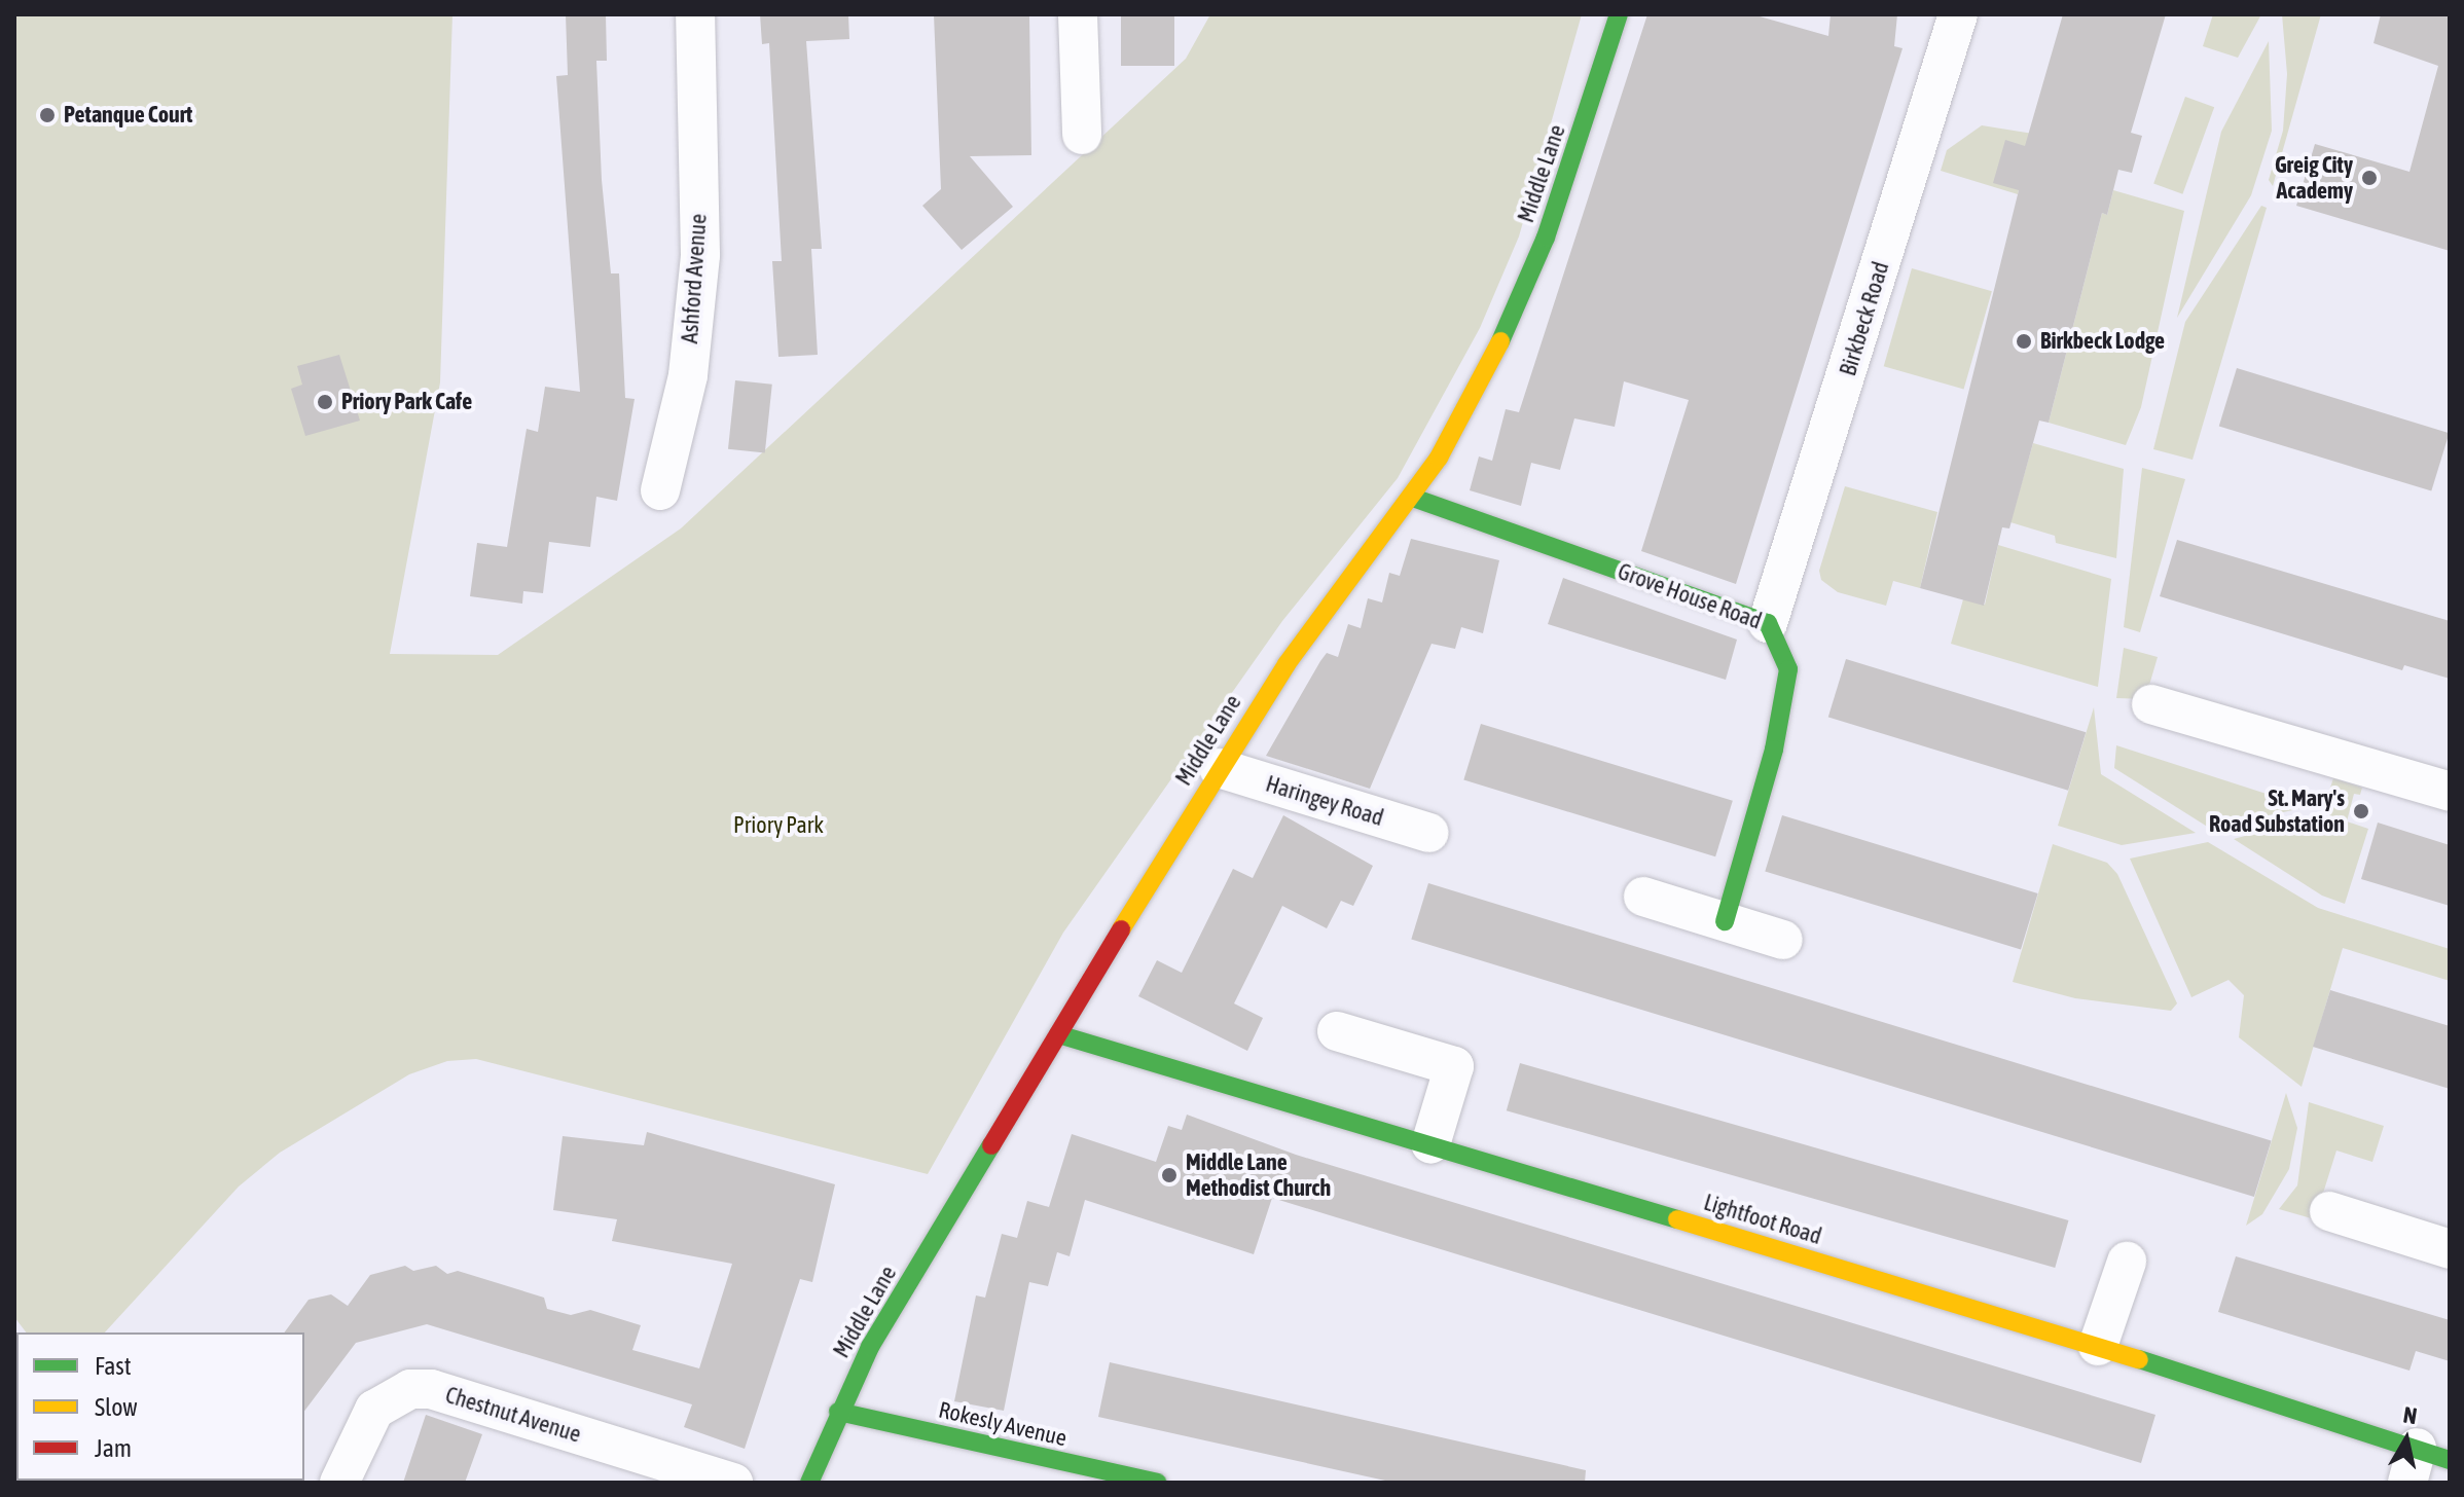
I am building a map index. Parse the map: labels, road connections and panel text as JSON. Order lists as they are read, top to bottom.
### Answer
{
  "streets": {
    "street": [
      "Middle Lane",
      "Ashford Avenue",
      "Birkbeck Road",
      "Grove House Road",
      "Haringey Road",
      "Lightfoot Road",
      "Chestnut Avenue",
      "Rokesly Avenue"
    ]
  },
  "crossings": [
    ["Middle Lane", "Grove House Road"],
    ["Middle Lane", "Haringey Road"],
    ["Middle Lane", "Lightfoot Road"],
    ["Middle Lane", "Rokesly Avenue"],
    ["Birkbeck Road", "Grove House Road"]
  ],
  "parks": ["Priory Park"],
  "places": [
    "Petanque Court",
    "Greig City Academy",
    "Birkbeck Lodge",
    "Priory Park Cafe",
    "St. Mary's Road Substation",
    "Middle Lane Methodist Church"
  ],
  "legend": ["Fast", "Slow", "Jam"],
  "north": "top"
}
